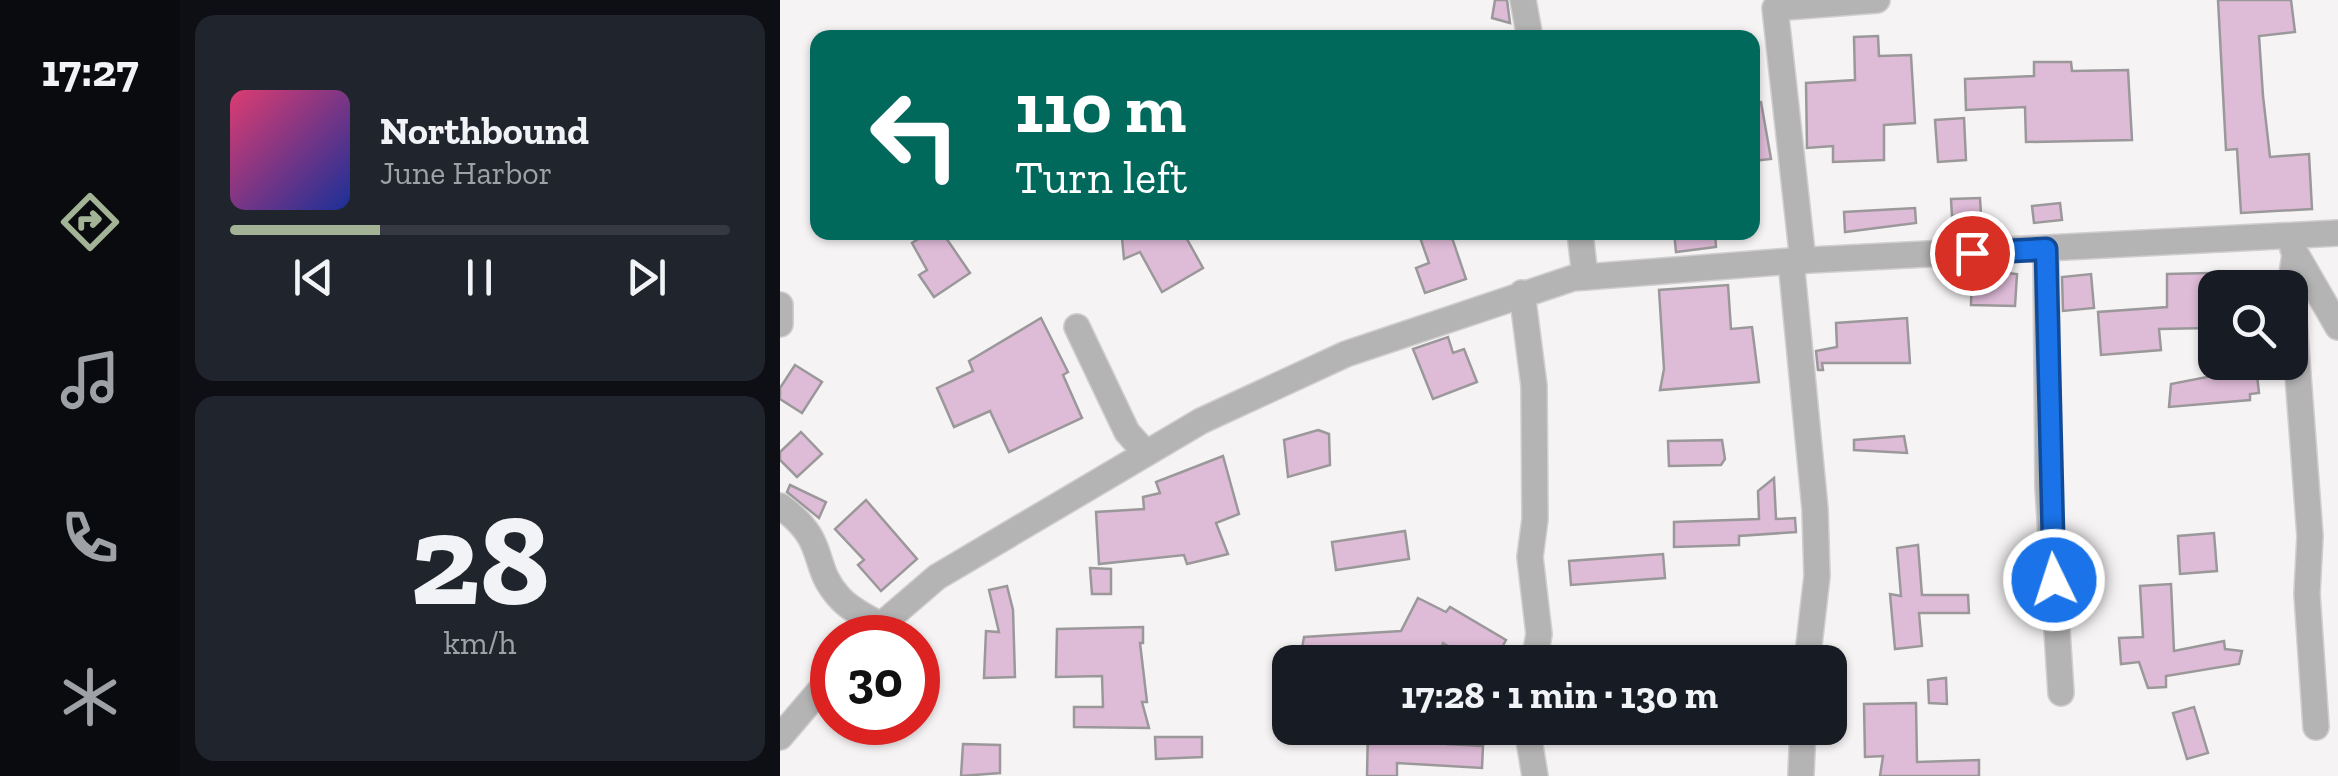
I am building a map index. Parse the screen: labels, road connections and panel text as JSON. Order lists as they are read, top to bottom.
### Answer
{
  "page": {
    "tabs": "17:27",
    "turn": ["110 m", "Turn left"],
    "song": ["Northbound", "June Harbor"],
    "tile": ["28", "km/h"],
    "limit": "30",
    "trip": "17:28 · 1 min · 130 m"
  }
}
